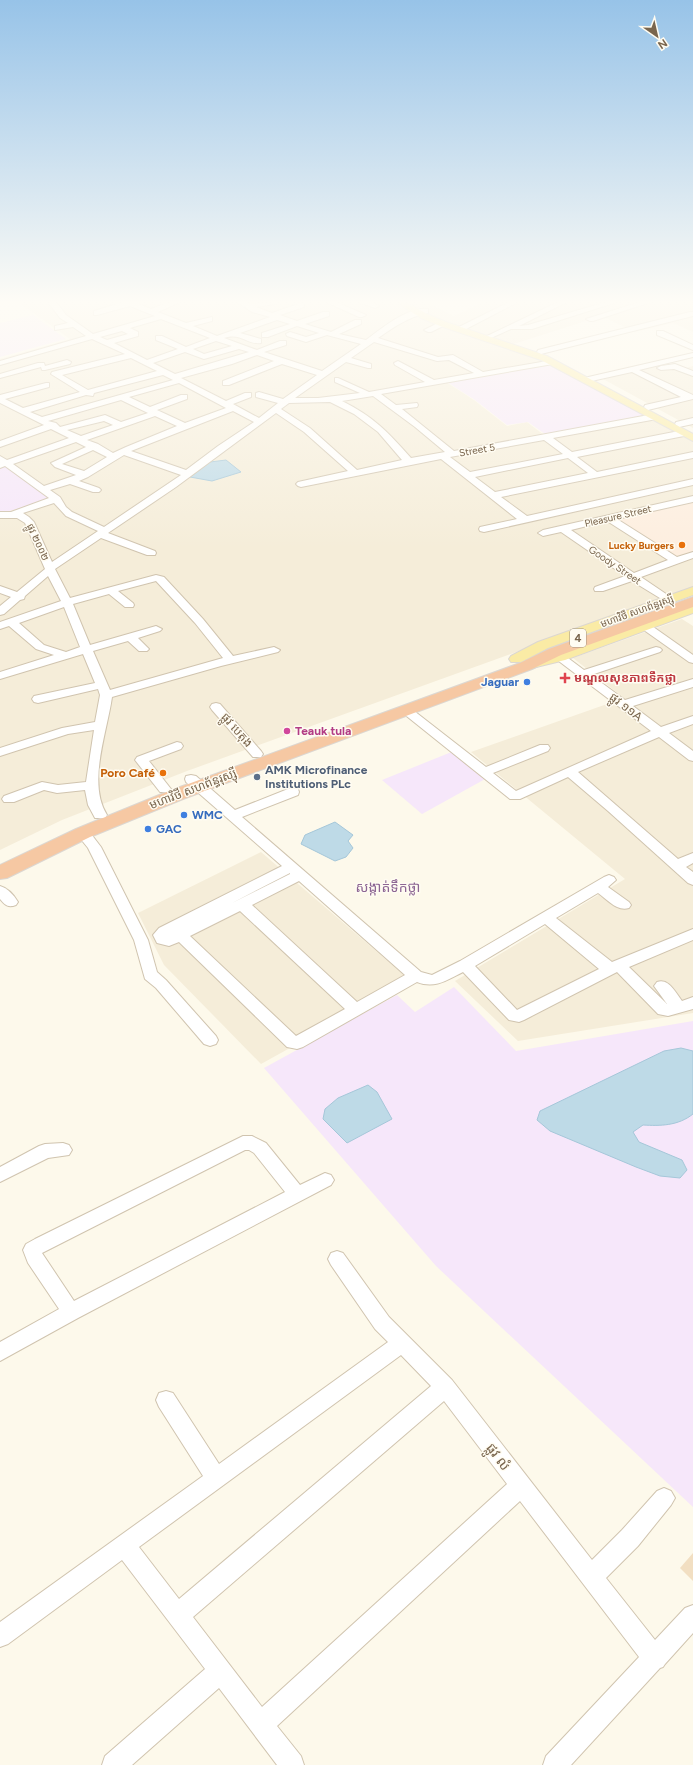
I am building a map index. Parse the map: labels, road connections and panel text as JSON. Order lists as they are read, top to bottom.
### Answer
{
  "streets": {
    "highway": ["មហាវិថី សហព័ន្ធរុស្ស៊ី", "4"],
    "street": [
      "Street 5",
      "Pleasure Street",
      "ផ្លូវ ២០០២",
      "Goody Street",
      "ផ្លូវ ១១A",
      "ផ្លូវ បេតុង",
      "ផ្លូវ លំ"
    ]
  },
  "crossings": [
    ["Pleasure Street", "Goody Street"],
    ["Goody Street", "មហាវិថី សហព័ន្ធរុស្ស៊ី"],
    ["មហាវិថី សហព័ន្ធរុស្ស៊ី", "4"],
    ["មហាវិថី សហព័ន្ធរុស្ស៊ី", "ផ្លូវ ១១A"],
    ["មហាវិថី សហព័ន្ធរុស្ស៊ី", "ផ្លូវ បេតុង"]
  ],
  "districts": ["សង្កាត់ទឹកថ្លា"],
  "places": {
    "other": [
      "Lucky Burgers",
      "Jaguar",
      "Teauk tula",
      "Poro Café",
      "AMK Microfinance Institutions PLc",
      "WMC",
      "GAC"
    ],
    "health": ["មណ្ឌលសុខភាពទឹកថ្លា"]
  },
  "north": "bottom right"
}
